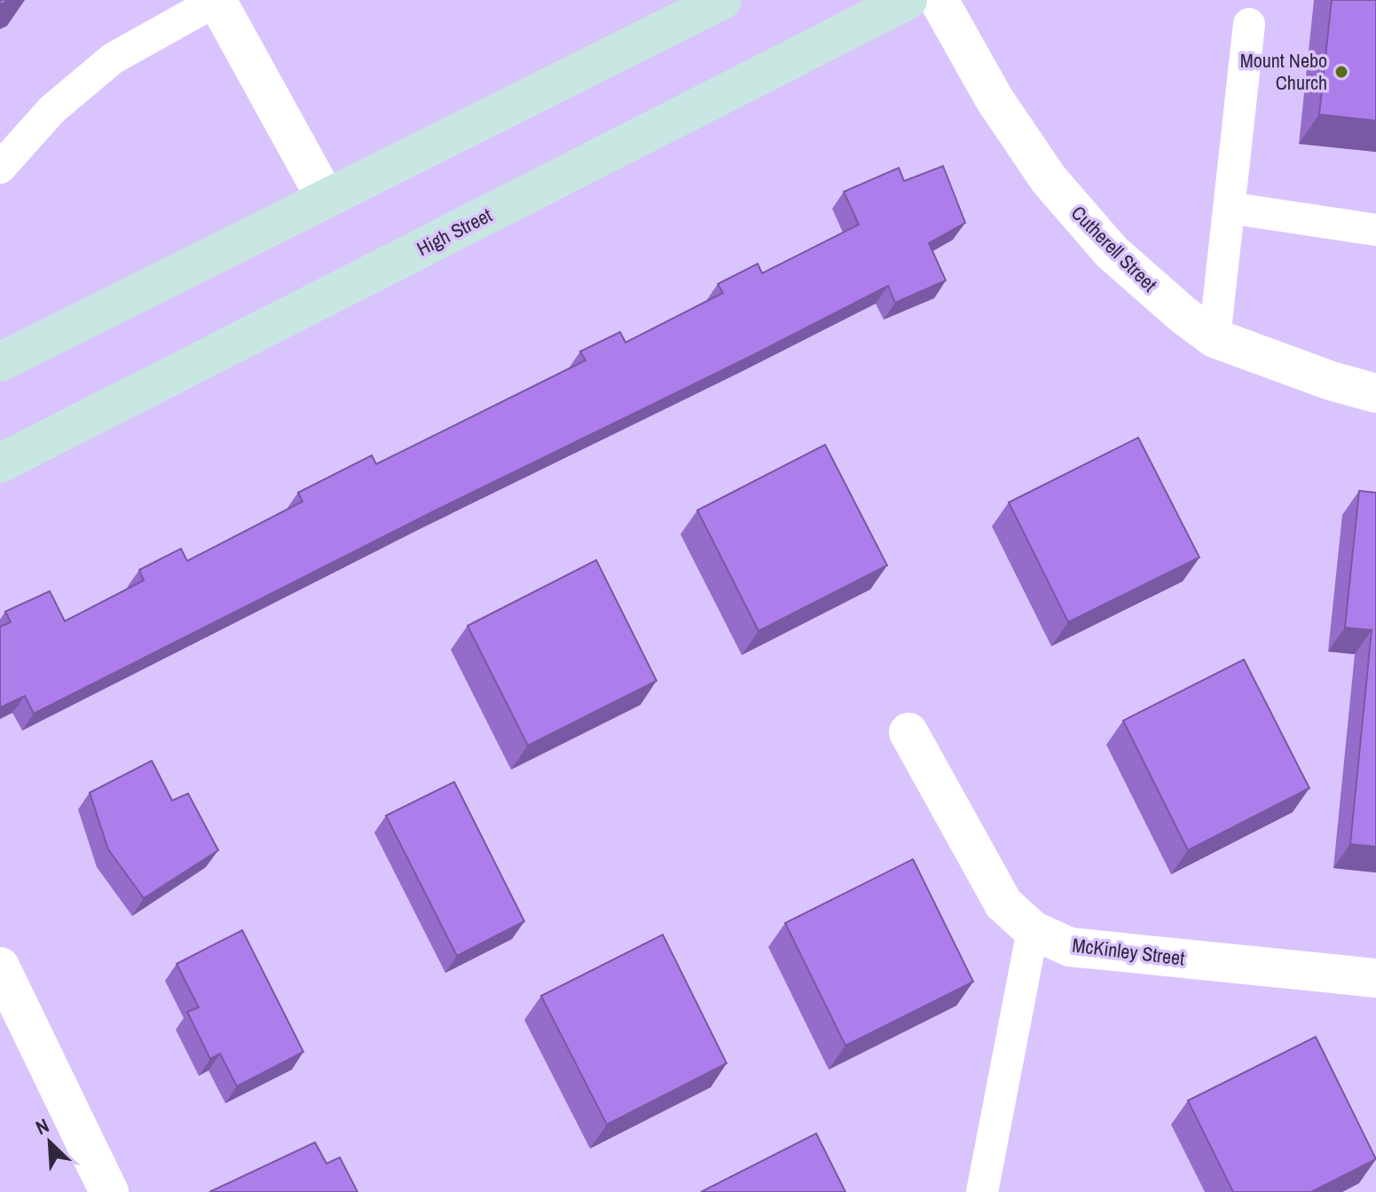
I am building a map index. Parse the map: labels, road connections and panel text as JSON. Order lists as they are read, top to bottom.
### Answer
{
  "streets": {
    "main road": ["High Street"],
    "street": ["Cutherell Street", "McKinley Street"]
  },
  "places": ["Mount Nebo Church"],
  "north": "top left"
}
